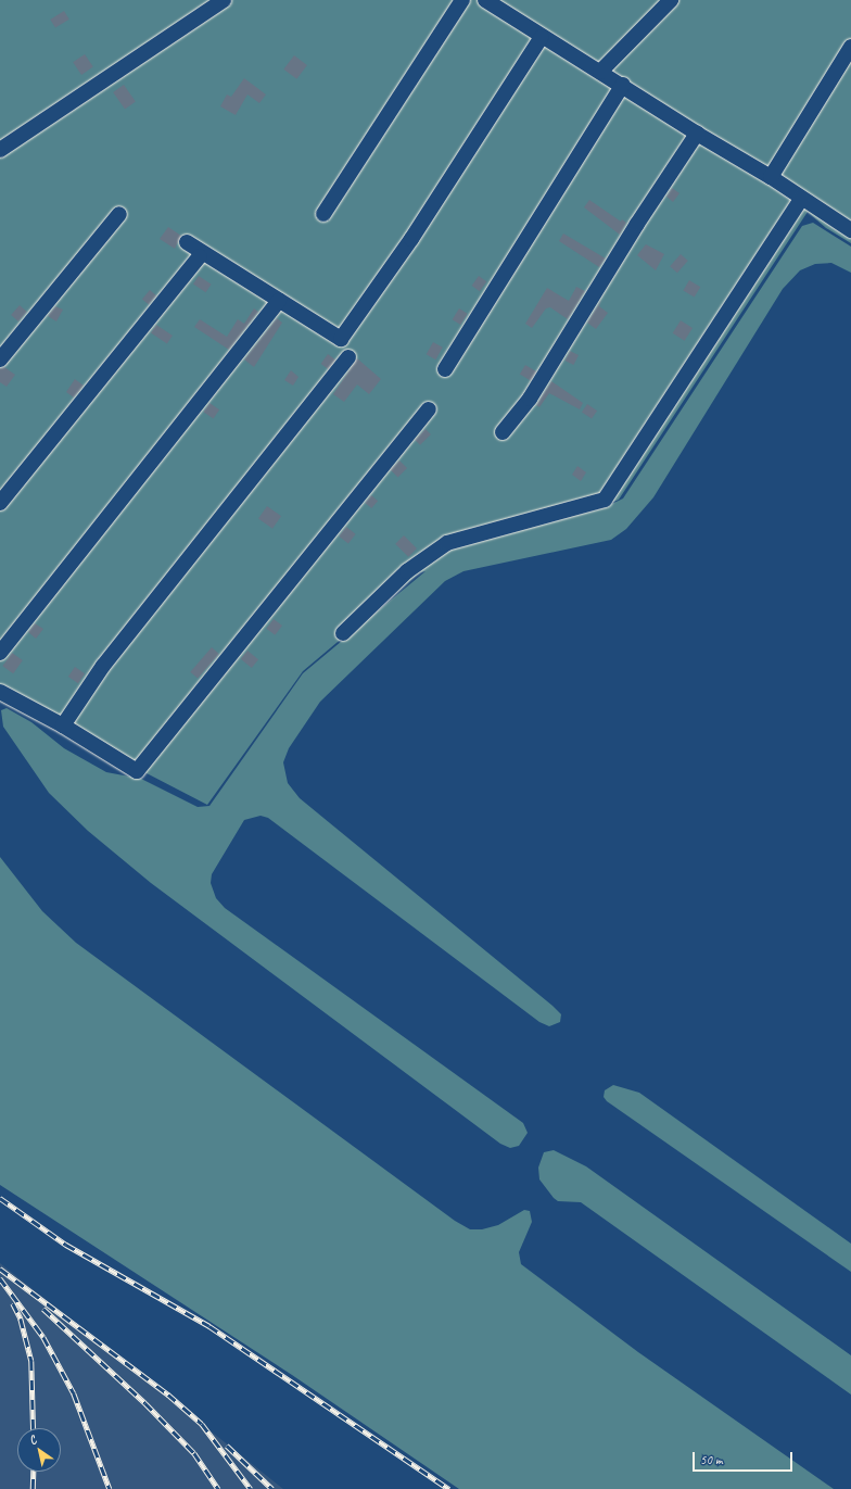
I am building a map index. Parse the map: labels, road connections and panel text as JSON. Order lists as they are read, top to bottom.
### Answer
{
  "scale_bar": "50 m",
  "north": "top left"
}
